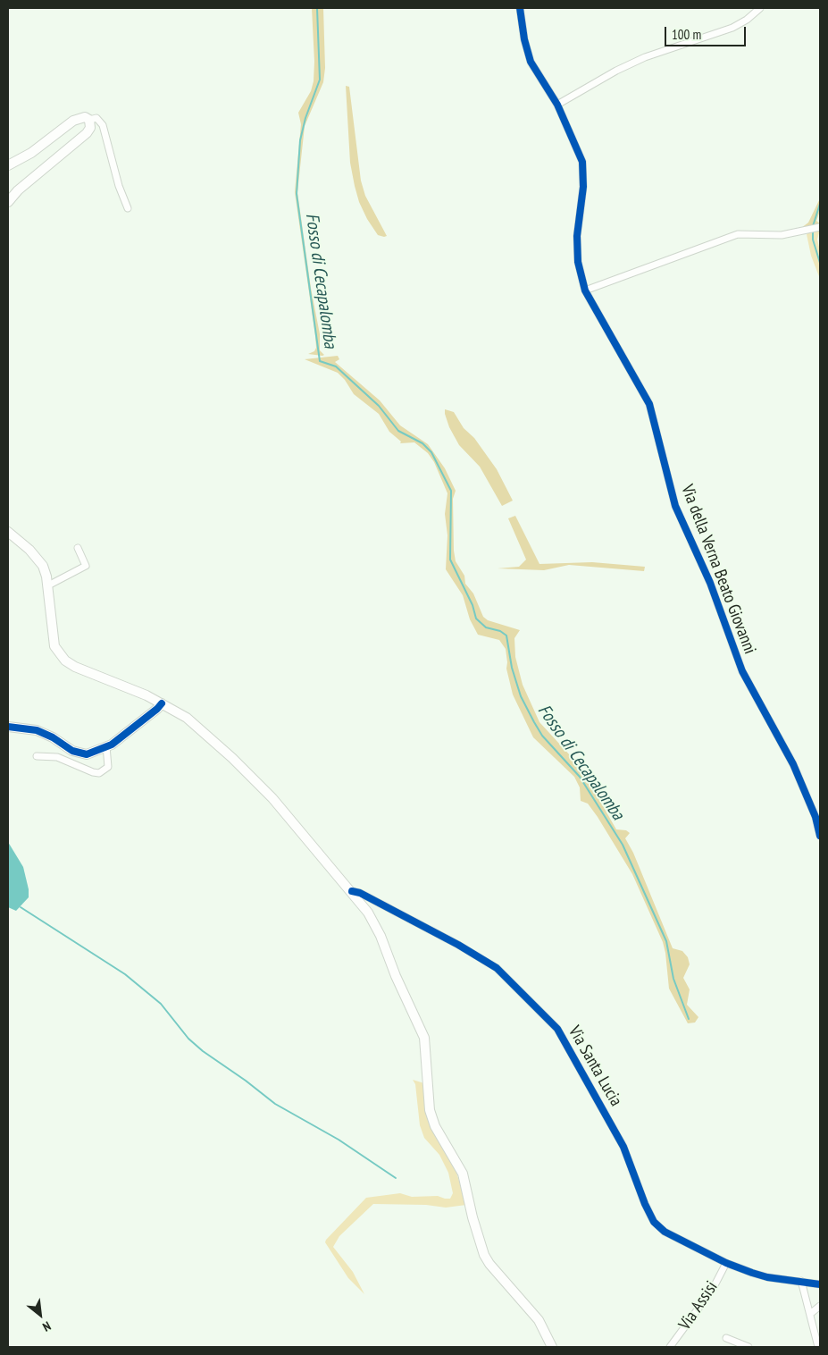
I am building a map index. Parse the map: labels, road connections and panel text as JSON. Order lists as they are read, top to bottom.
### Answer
{
  "streets": {
    "street": ["Via della Verna Beato Giovanni", "Via Santa Lucia", "Via Assisi"]
  },
  "crossings": [
    ["Via Santa Lucia", "Via Assisi"]
  ],
  "water": ["Fosso di Cecapalomba"],
  "scale_bar": "100 m",
  "north": "bottom right"
}
